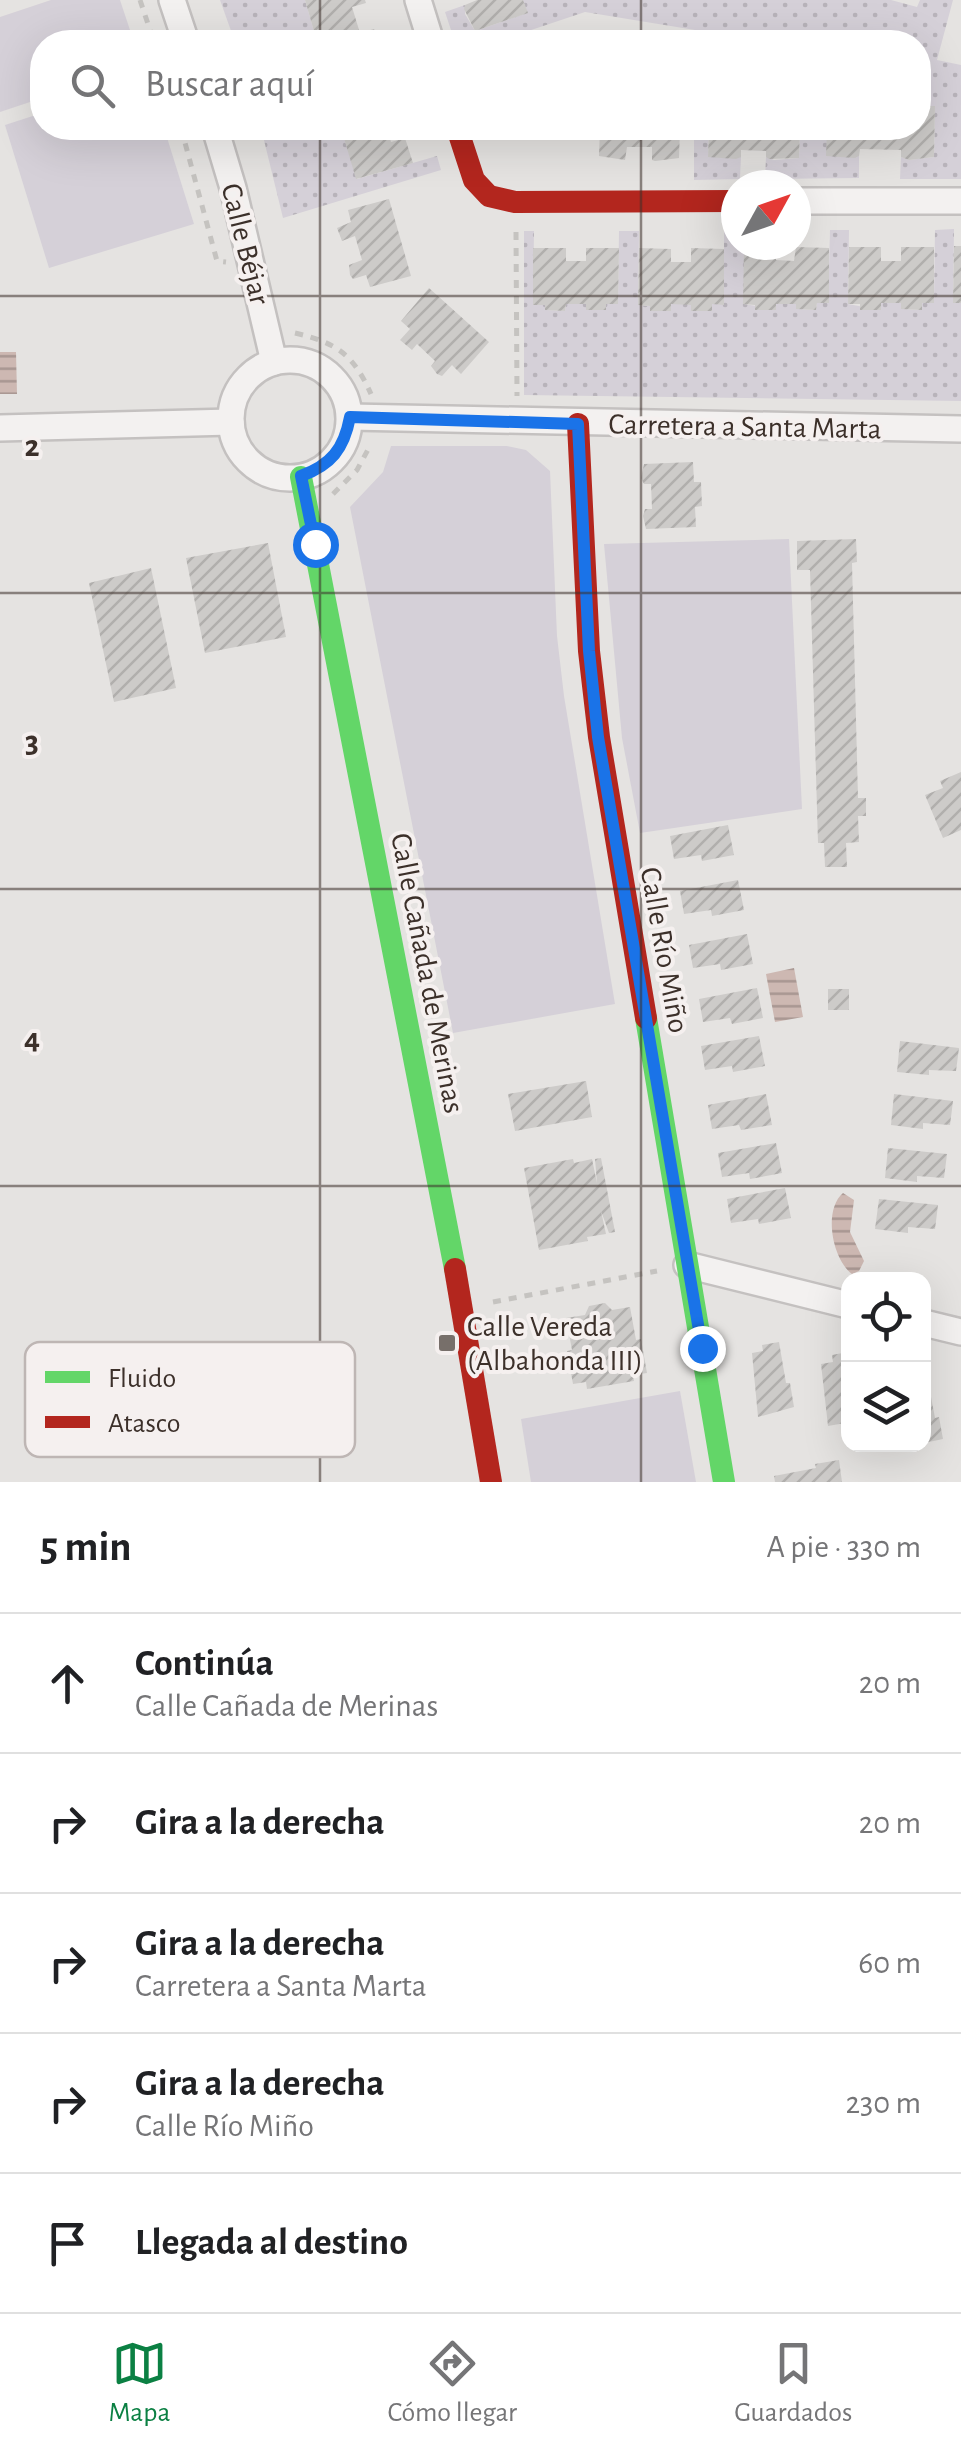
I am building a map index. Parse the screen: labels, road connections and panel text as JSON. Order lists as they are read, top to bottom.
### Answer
{
  "streets": {
    "street": [
      "Calle Béjar",
      "Carretera a Santa Marta",
      "Calle Río Miño",
      "Calle Cañada de Merinas"
    ]
  },
  "crossings": [
    ["Calle Béjar", "Carretera a Santa Marta"],
    ["Calle Béjar", "Calle Cañada de Merinas"],
    ["Carretera a Santa Marta", "Calle Río Miño"],
    ["Carretera a Santa Marta", "Calle Cañada de Merinas"]
  ],
  "places": {
    "transit": ["Calle Vereda (Albahonda III)"]
  },
  "legend": ["Fluido", "Atasco"],
  "north": "top right",
  "page": {
    "search": "Buscar aquí",
    "heading": ["5 min", "A pie · 330 m"],
    "list": [
      ["Continúa", "Calle Cañada de Merinas", "20 m"],
      ["Gira a la derecha", "20 m"],
      ["Gira a la derecha", "Carretera a Santa Marta", "60 m"],
      ["Gira a la derecha", "Calle Río Miño", "230 m"],
      "Llegada al destino"
    ],
    "nav": ["Mapa", "Cómo llegar", "Guardados"]
  },
  "grid": {
    "rows": ["2", "3", "4"]
  }
}
